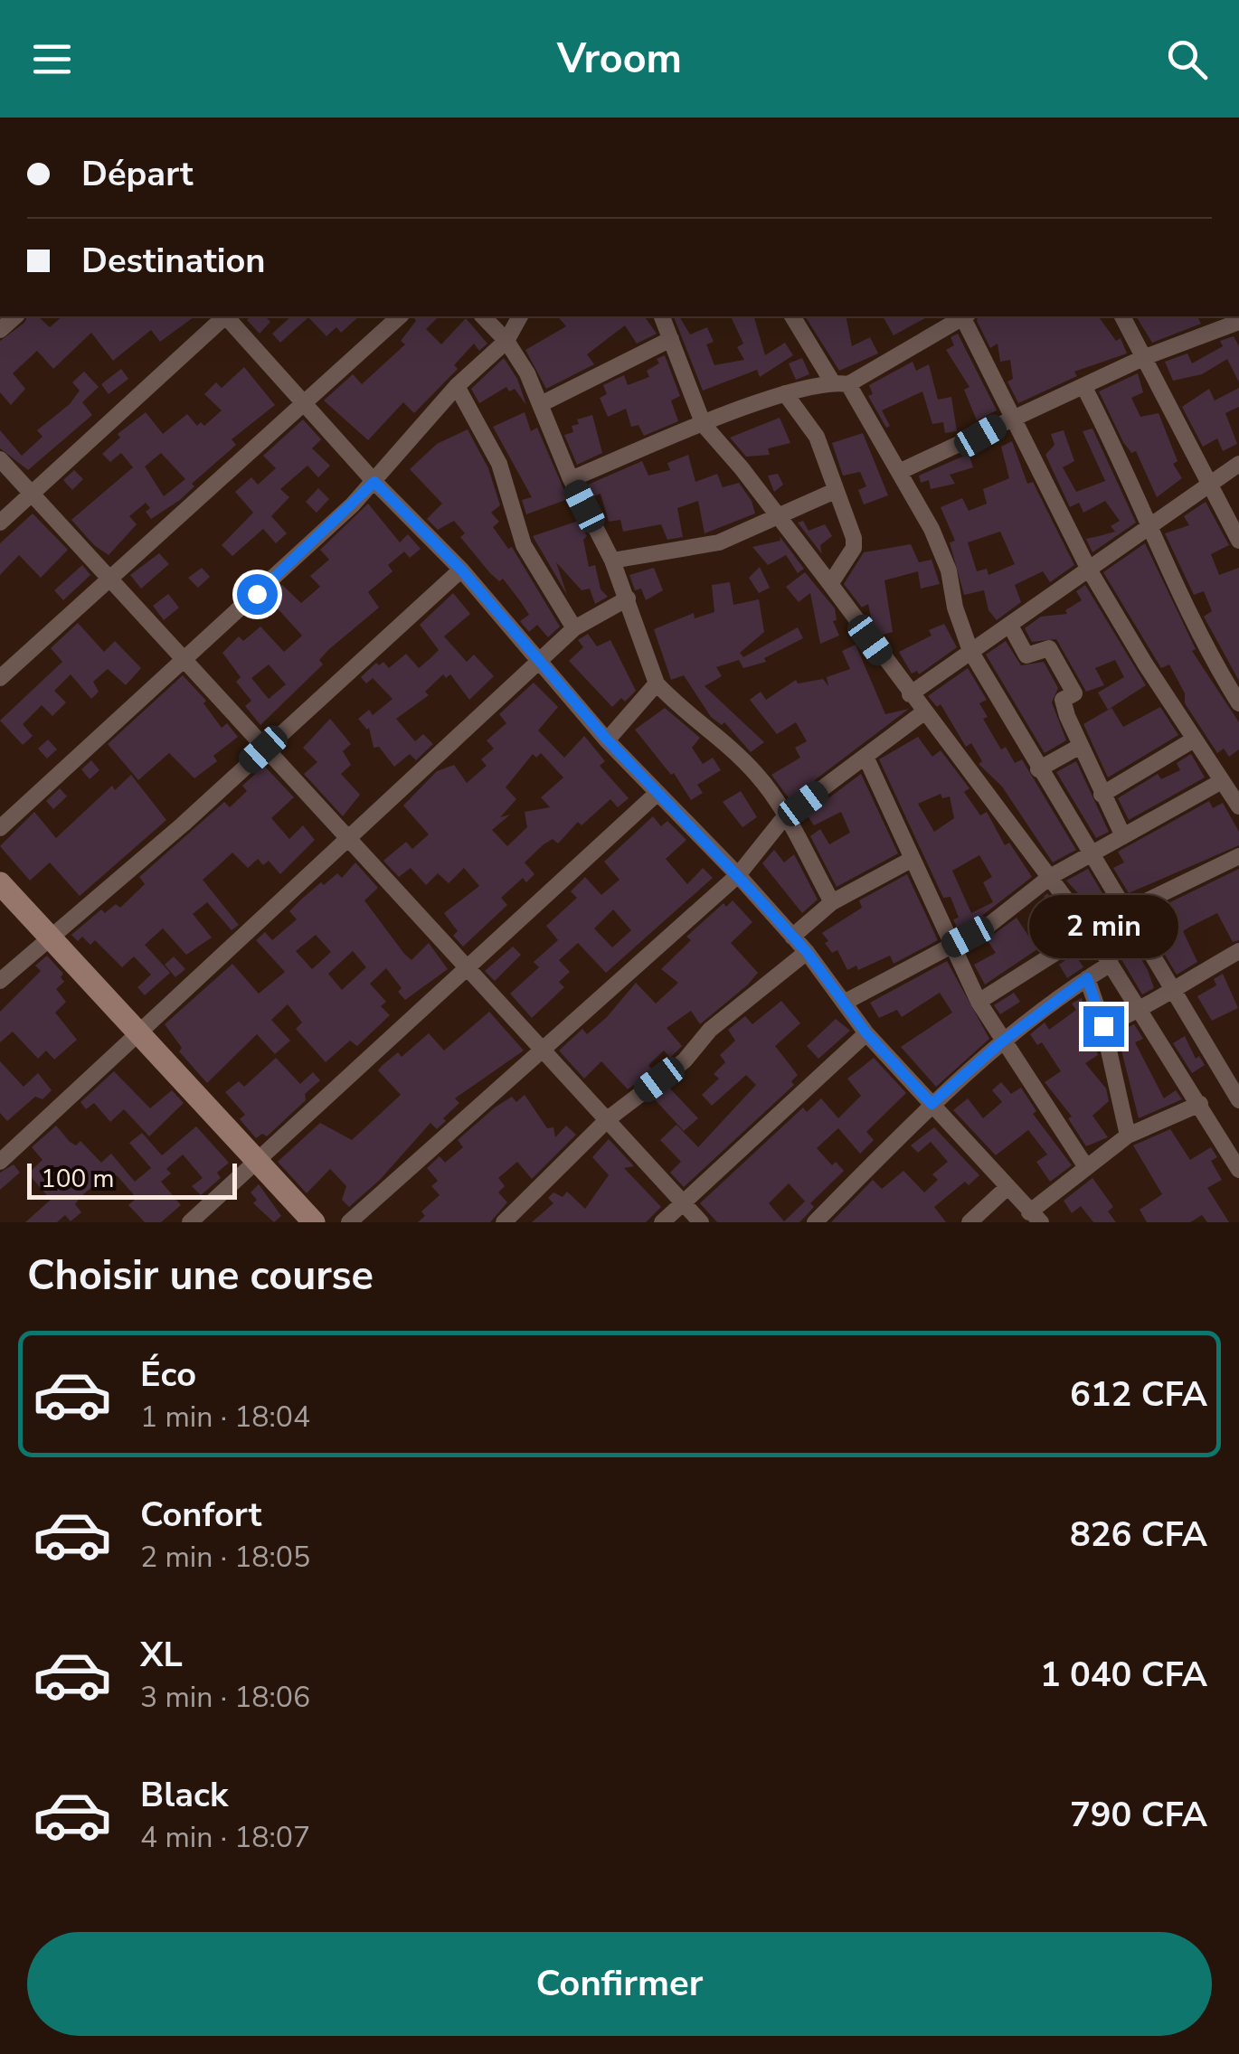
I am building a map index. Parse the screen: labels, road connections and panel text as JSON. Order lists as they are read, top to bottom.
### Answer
{
  "scale_bar": "100 m",
  "page": {
    "header": "Vroom",
    "banner": ["Départ", "Destination"],
    "bubble": "2 min",
    "scale": "100 m",
    "heading": "Choisir une course",
    "list": [
      {
        "name": "Éco",
        "note": "1 min · 18:04",
        "value": "612 CFA"
      },
      {
        "name": "Confort",
        "note": "2 min · 18:05",
        "value": "826 CFA"
      },
      {
        "name": "XL",
        "note": "3 min · 18:06",
        "value": "1 040 CFA"
      },
      {
        "name": "Black",
        "note": "4 min · 18:07",
        "value": "790 CFA"
      }
    ],
    "buttons": "Confirmer"
  }
}
